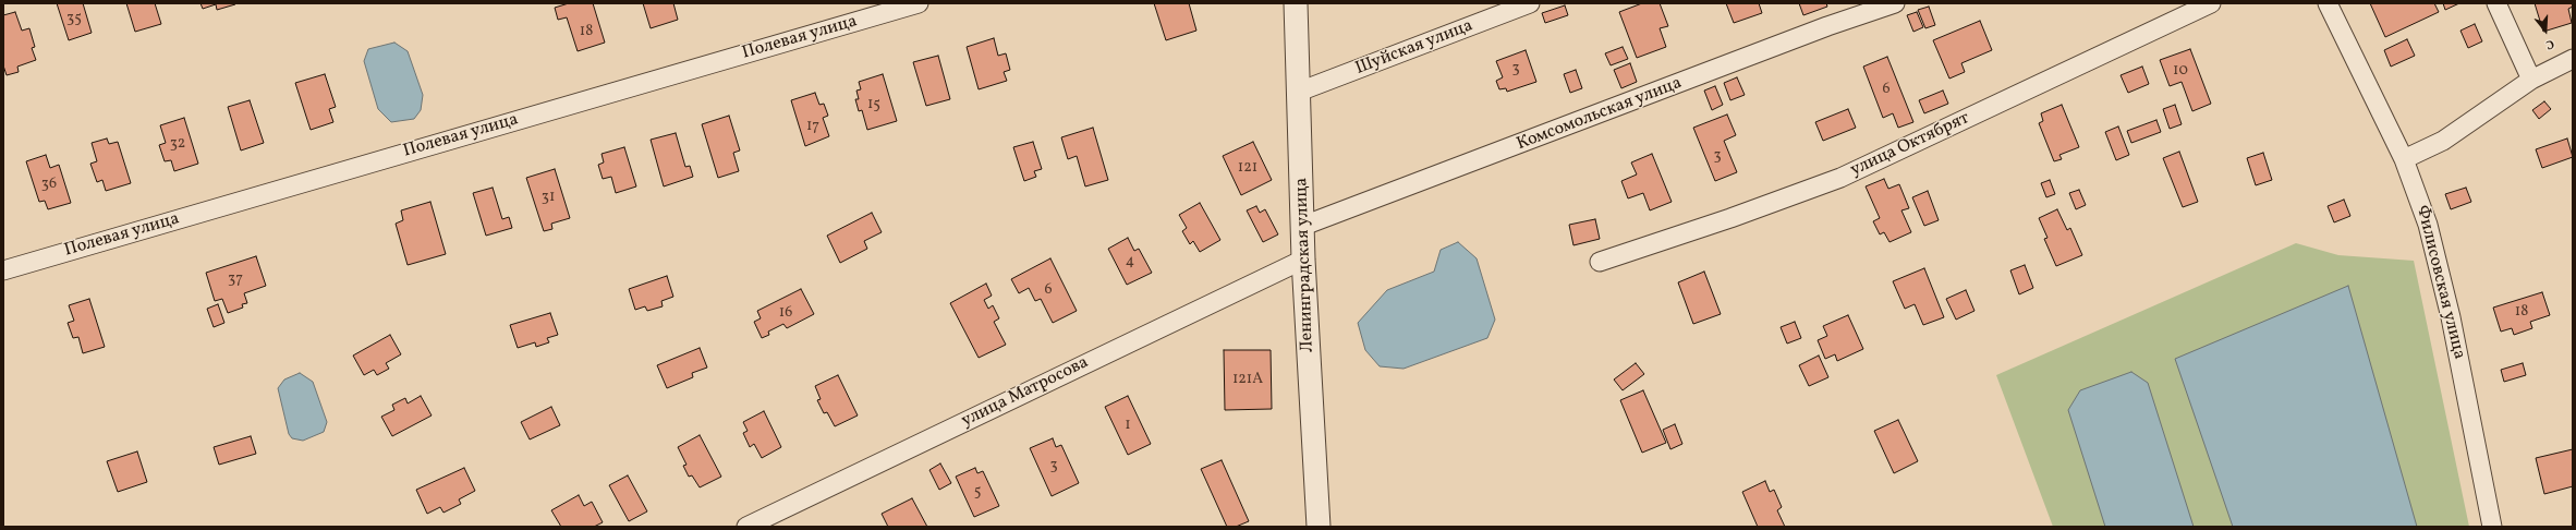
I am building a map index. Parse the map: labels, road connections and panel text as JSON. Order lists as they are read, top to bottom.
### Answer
{
  "streets": {
    "street": [
      "Полевая улица",
      "Шуйская улица",
      "Комсомольская улица",
      "улица Октябрят",
      "Ленинградская улица",
      "Филисовская улица",
      "улица Матросова"
    ]
  },
  "crossings": [
    ["Шуйская улица", "Ленинградская улица"],
    ["Комсомольская улица", "Ленинградская улица"],
    ["Ленинградская улица", "улица Матросова"]
  ],
  "house_numbers": [
    "35",
    "18",
    "3",
    "10",
    "6",
    "15",
    "17",
    "32",
    "3",
    "121",
    "36",
    "31",
    "4",
    "37",
    "6",
    "18",
    "16",
    "121А",
    "1",
    "3",
    "5"
  ],
  "north": "bottom"
}
